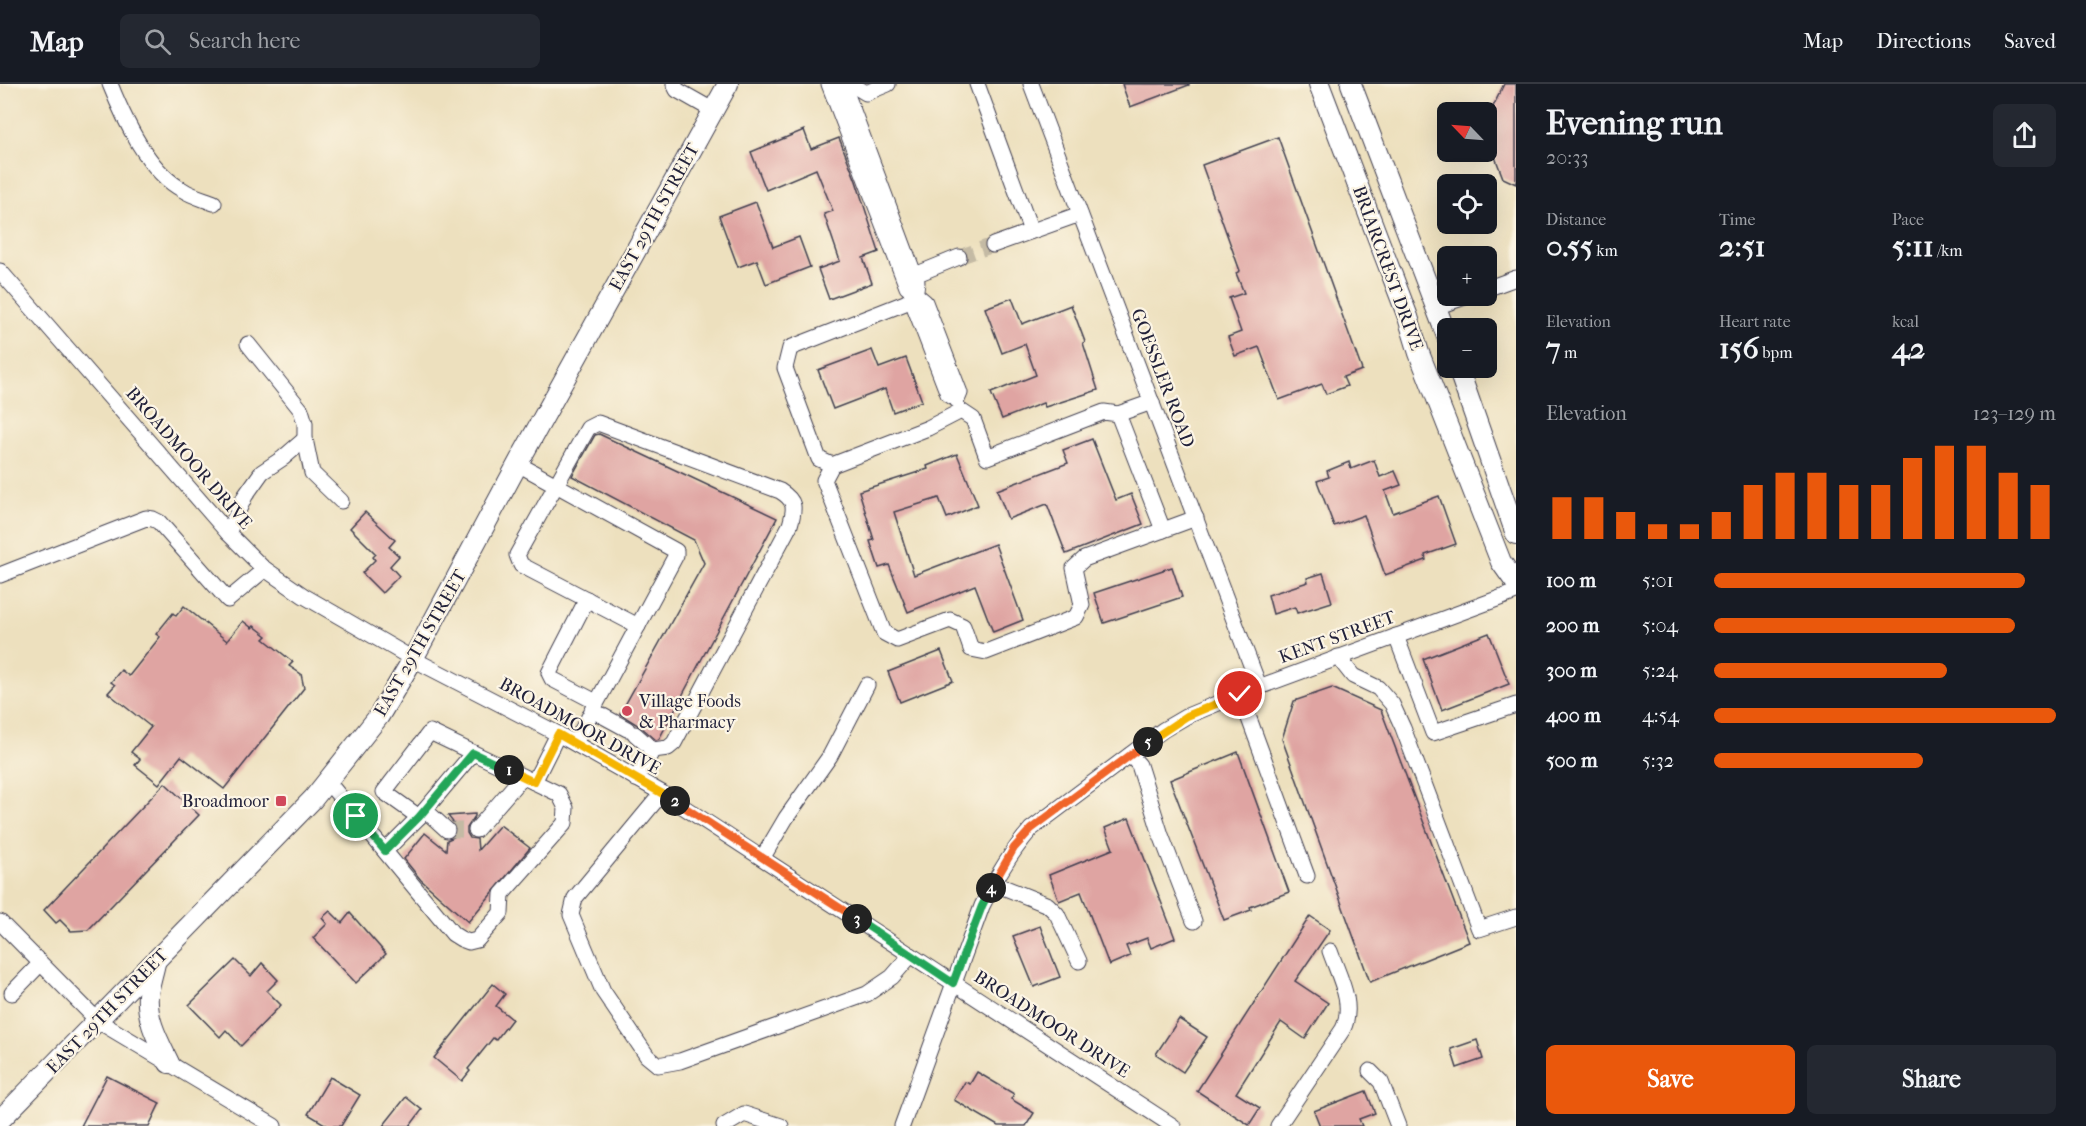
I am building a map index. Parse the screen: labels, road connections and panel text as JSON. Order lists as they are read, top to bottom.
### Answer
{
  "streets": {
    "main road": ["EAST 29TH STREET", "BRIARCREST DRIVE"],
    "street": ["GOESSLER ROAD", "BROADMOOR DRIVE", "KENT STREET"]
  },
  "crossings": [
    ["EAST 29TH STREET", "BROADMOOR DRIVE"],
    ["GOESSLER ROAD", "KENT STREET"],
    ["BROADMOOR DRIVE", "KENT STREET"]
  ],
  "places": {
    "other": ["Village Foods & Pharmacy"],
    "transit": ["Broadmoor"]
  },
  "north": "top left",
  "page": {
    "header": "Map",
    "search": "Search here",
    "nav": ["Map", "Directions", "Saved"],
    "heading": ["Evening run", "20:33"],
    "map_buttons": ["+", "−"],
    "stats": [
      ["Distance", "0.55 km"],
      ["Time", "2:51"],
      ["Pace", "5:11 /km"],
      ["Elevation", "7 m"],
      ["Heart rate", "156 bpm"],
      ["kcal", "42"]
    ],
    "chart": ["Elevation", "123–129 m"],
    "list": [
      {
        "name": "100 m",
        "note": "5:01"
      },
      {
        "name": "200 m",
        "note": "5:04"
      },
      {
        "name": "300 m",
        "note": "5:24"
      },
      {
        "name": "400 m",
        "note": "4:54"
      },
      {
        "name": "500 m",
        "note": "5:32"
      }
    ],
    "pins": [
      "5",
      "1",
      "2",
      "4",
      "3"
    ],
    "buttons": ["Save", "Share"]
  }
}
